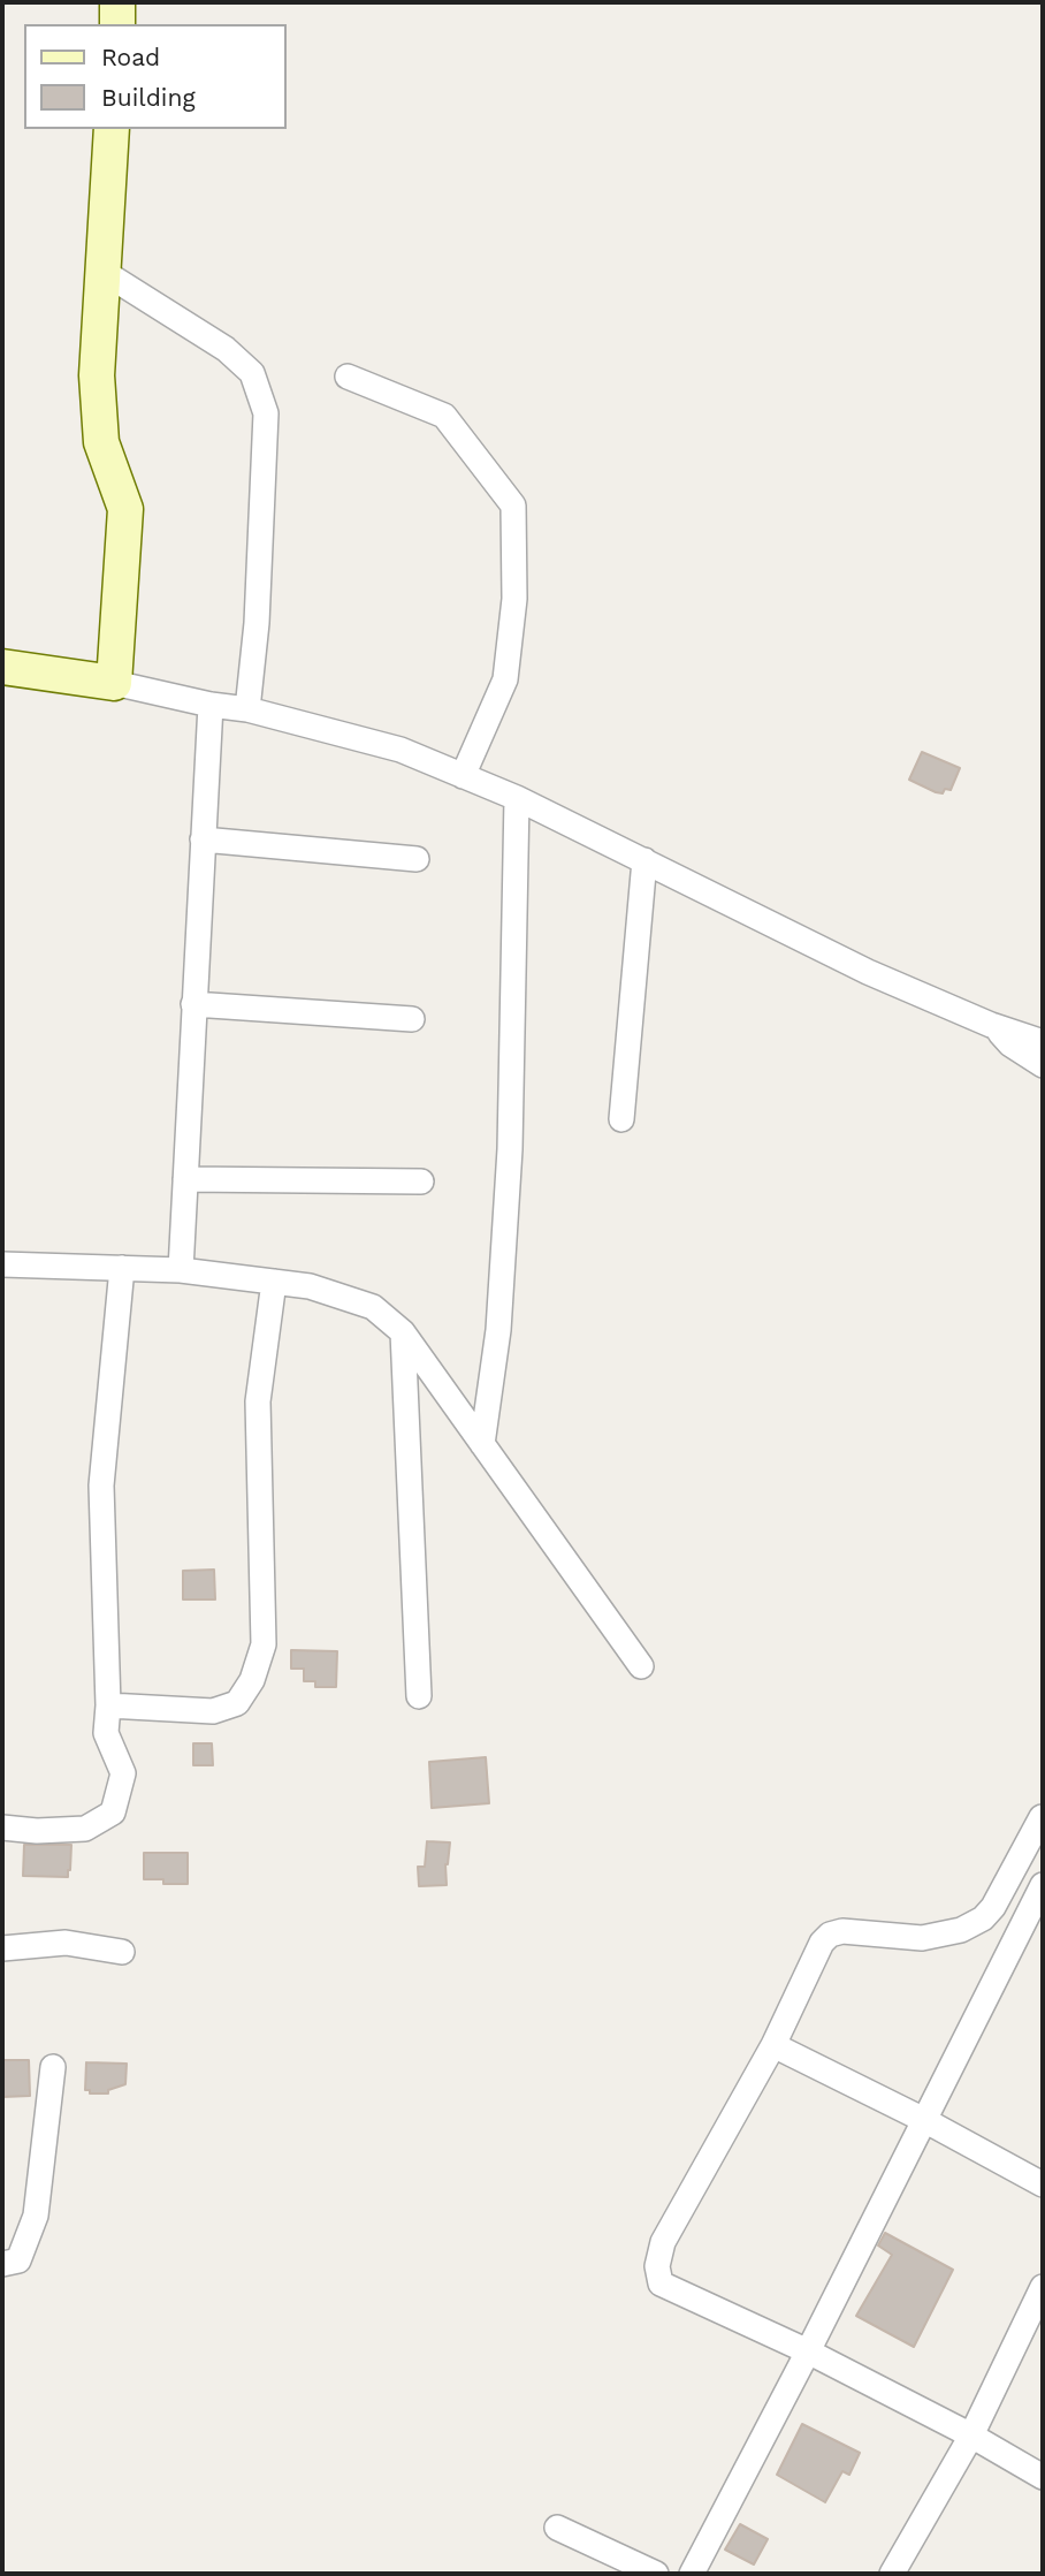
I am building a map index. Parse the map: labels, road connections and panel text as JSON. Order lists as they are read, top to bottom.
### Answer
{
  "legend": ["Road", "Building"]
}
